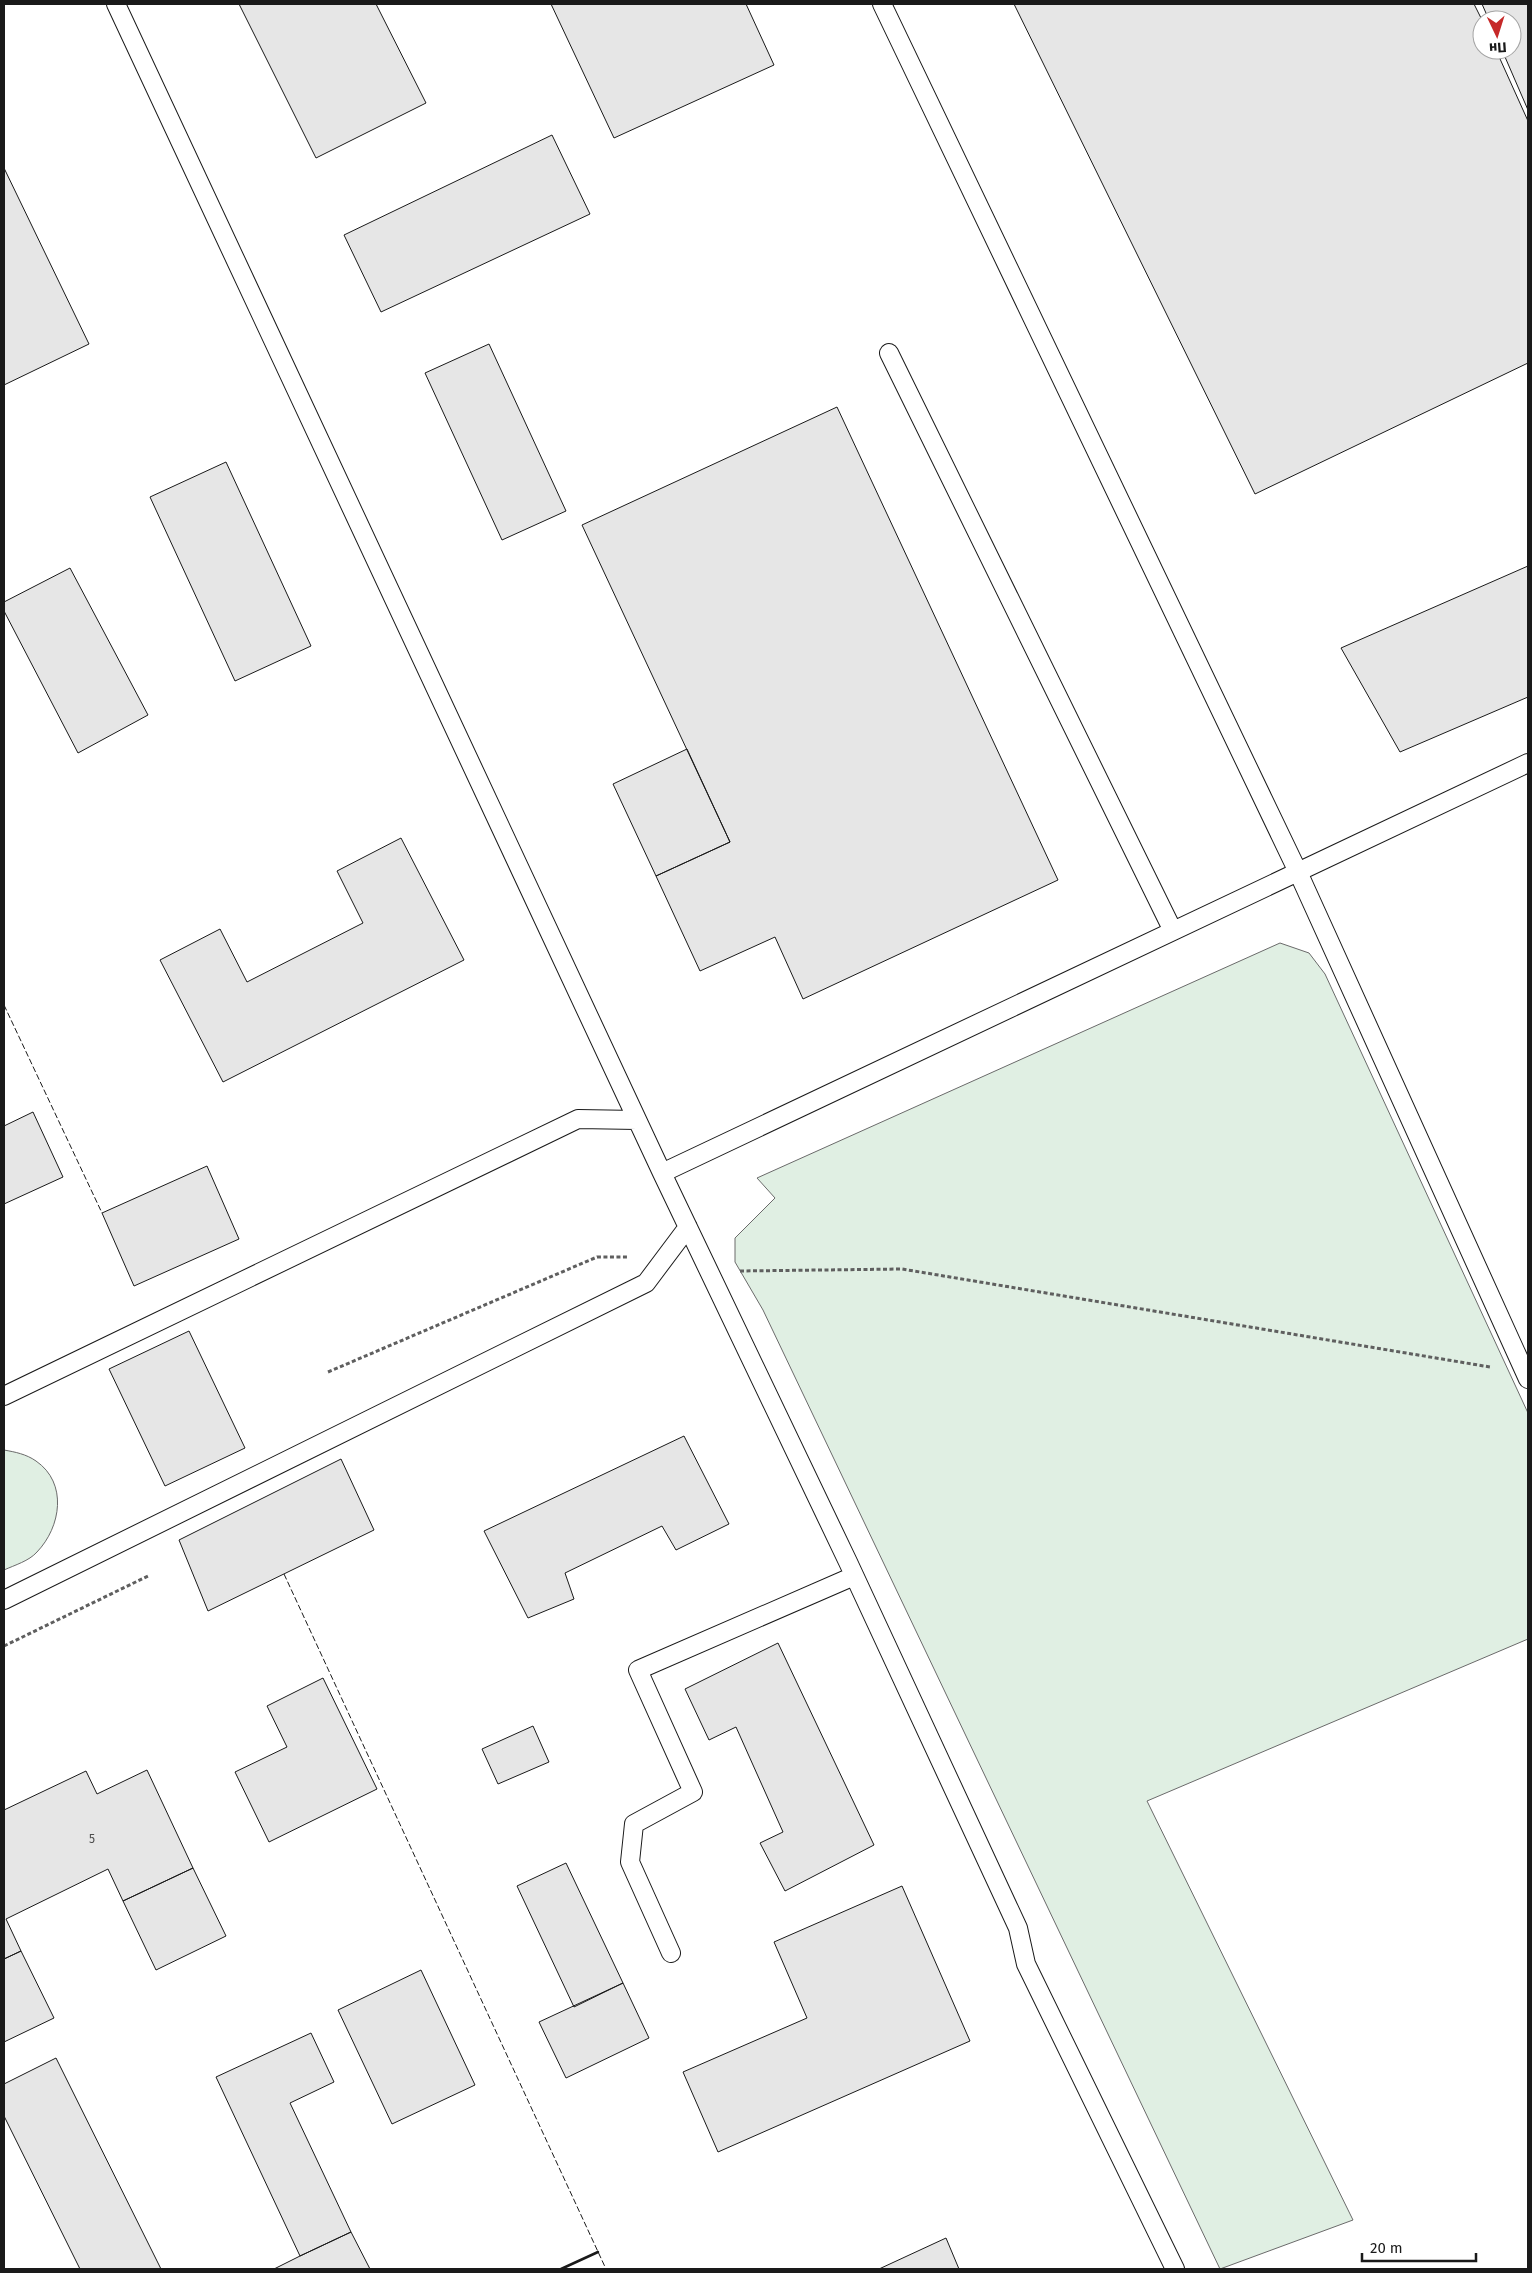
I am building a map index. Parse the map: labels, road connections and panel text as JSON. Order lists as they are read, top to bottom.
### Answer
{
  "house_numbers": ["5"],
  "scale_bar": "20 m",
  "north": "bottom"
}
